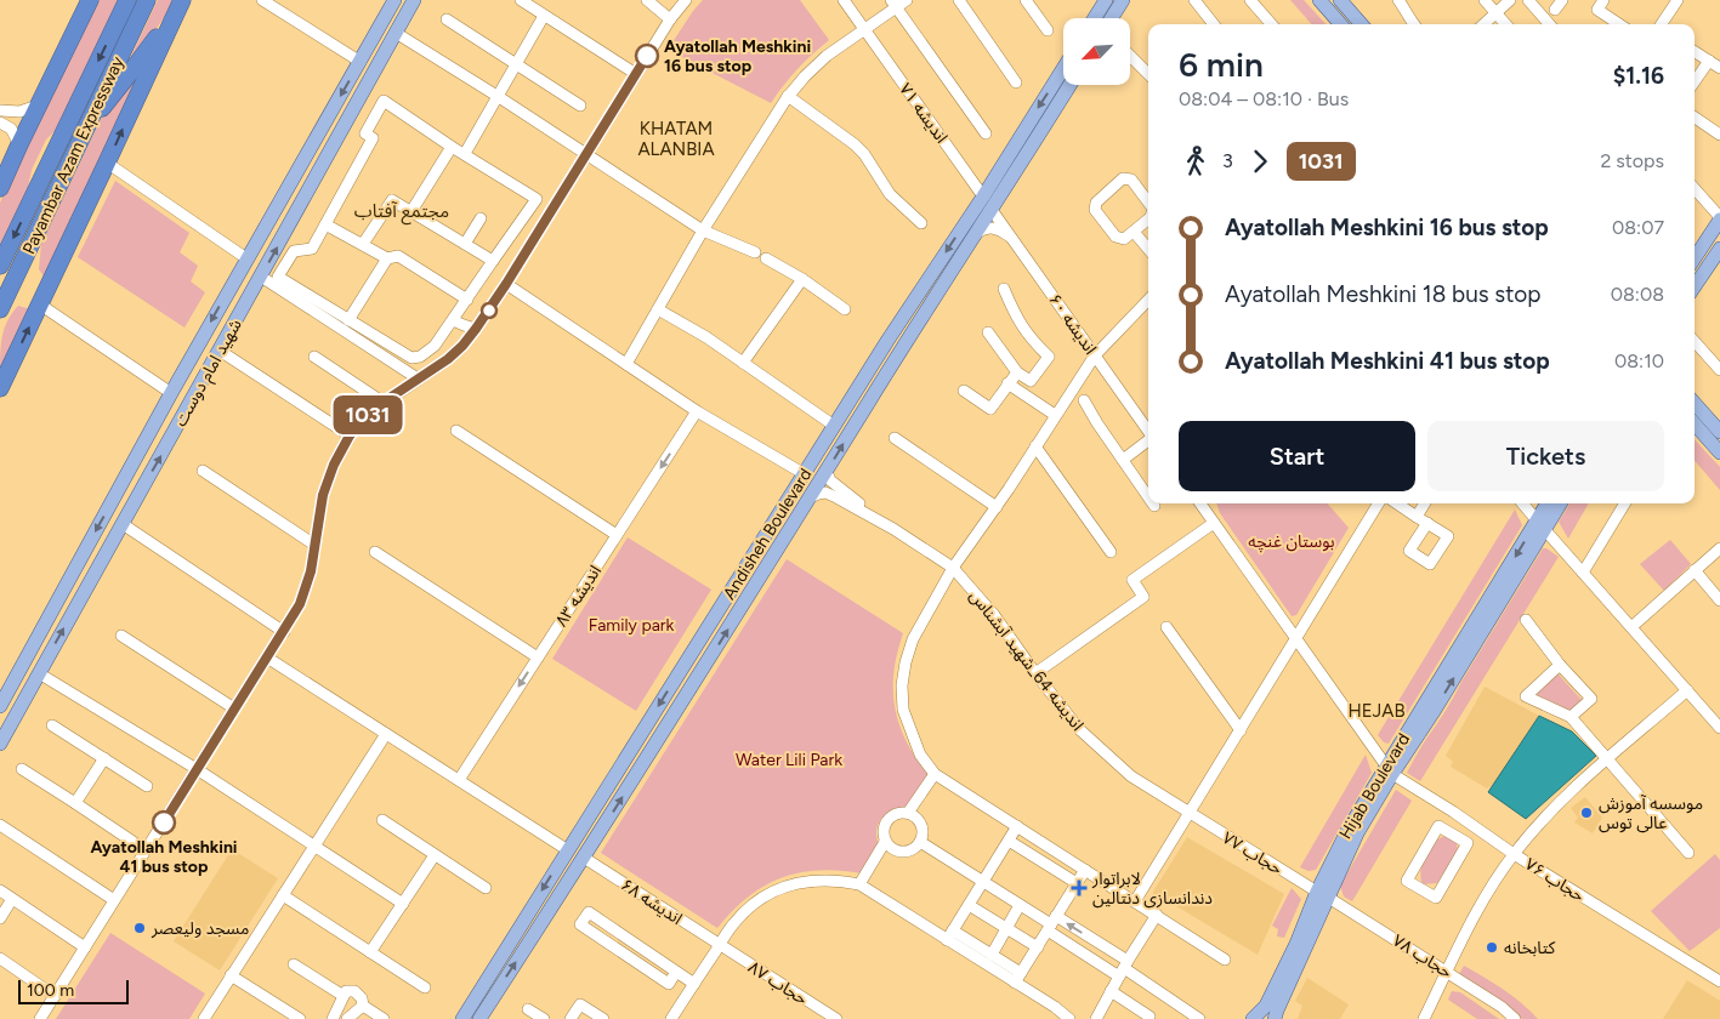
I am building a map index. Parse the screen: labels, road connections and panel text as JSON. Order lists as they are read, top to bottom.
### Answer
{
  "streets": {
    "highway": ["Payambar Azam Expressway"],
    "main road": ["شهید امام دوست", "Andisheh Boulevard", "Hijab Boulevard"],
    "street": [
      "اندیشه ۷۱",
      "اندیشه ۶۰",
      "اندیشه ۸۳",
      "اندیشه 64_شهید آبشناس",
      "حجاب ۷۷",
      "حجاب ۷۶",
      "اندیشه ۶۸",
      "حجاب ۷۸",
      "حجاب ۸۷"
    ]
  },
  "crossings": [
    ["اندیشه ۷۱", "Andisheh Boulevard"],
    ["اندیشه ۶۰", "Andisheh Boulevard"],
    ["Andisheh Boulevard", "اندیشه ۶۸"],
    ["اندیشه 64_شهید آبشناس", "حجاب ۷۷"],
    ["Hijab Boulevard", "حجاب ۷۷"],
    ["Hijab Boulevard", "حجاب ۷۶"],
    ["Hijab Boulevard", "حجاب ۷۸"],
    ["حجاب ۷۷", "حجاب ۷۸"],
    ["اندیشه ۶۸", "حجاب ۸۷"]
  ],
  "one_way": ["اندیشه ۸۳"],
  "districts": ["KHATAM ALANBIA", "مجتمع آفتاب", "HEJAB"],
  "parks": ["بوستان غنچه", "Family park", "Water Lili Park"],
  "places": {
    "other": [
      "Ayatollah Meshkini 16 bus stop",
      "موسسه آموزش عالی توس",
      "Ayatollah Meshkini 41 bus stop",
      "مسجد ولیعصر",
      "کتابخانه"
    ],
    "health": ["لابراتوار دندانسازی دنتالین"]
  },
  "lines": ["bus line 1031"],
  "scale_bar": "100 m",
  "north": "bottom left",
  "page": {
    "on_map": "1031",
    "heading": ["6 min", "08:04 – 08:10 · Bus", "$1.16"],
    "legs": ["3", "1031", "2 stops"],
    "list": [
      {
        "name": "Ayatollah Meshkini 16 bus stop",
        "value": "08:07"
      },
      {
        "name": "Ayatollah Meshkini 18 bus stop",
        "value": "08:08"
      },
      {
        "name": "Ayatollah Meshkini 41 bus stop",
        "value": "08:10"
      }
    ],
    "buttons": ["Start", "Tickets"],
    "scale": "100 m"
  }
}
